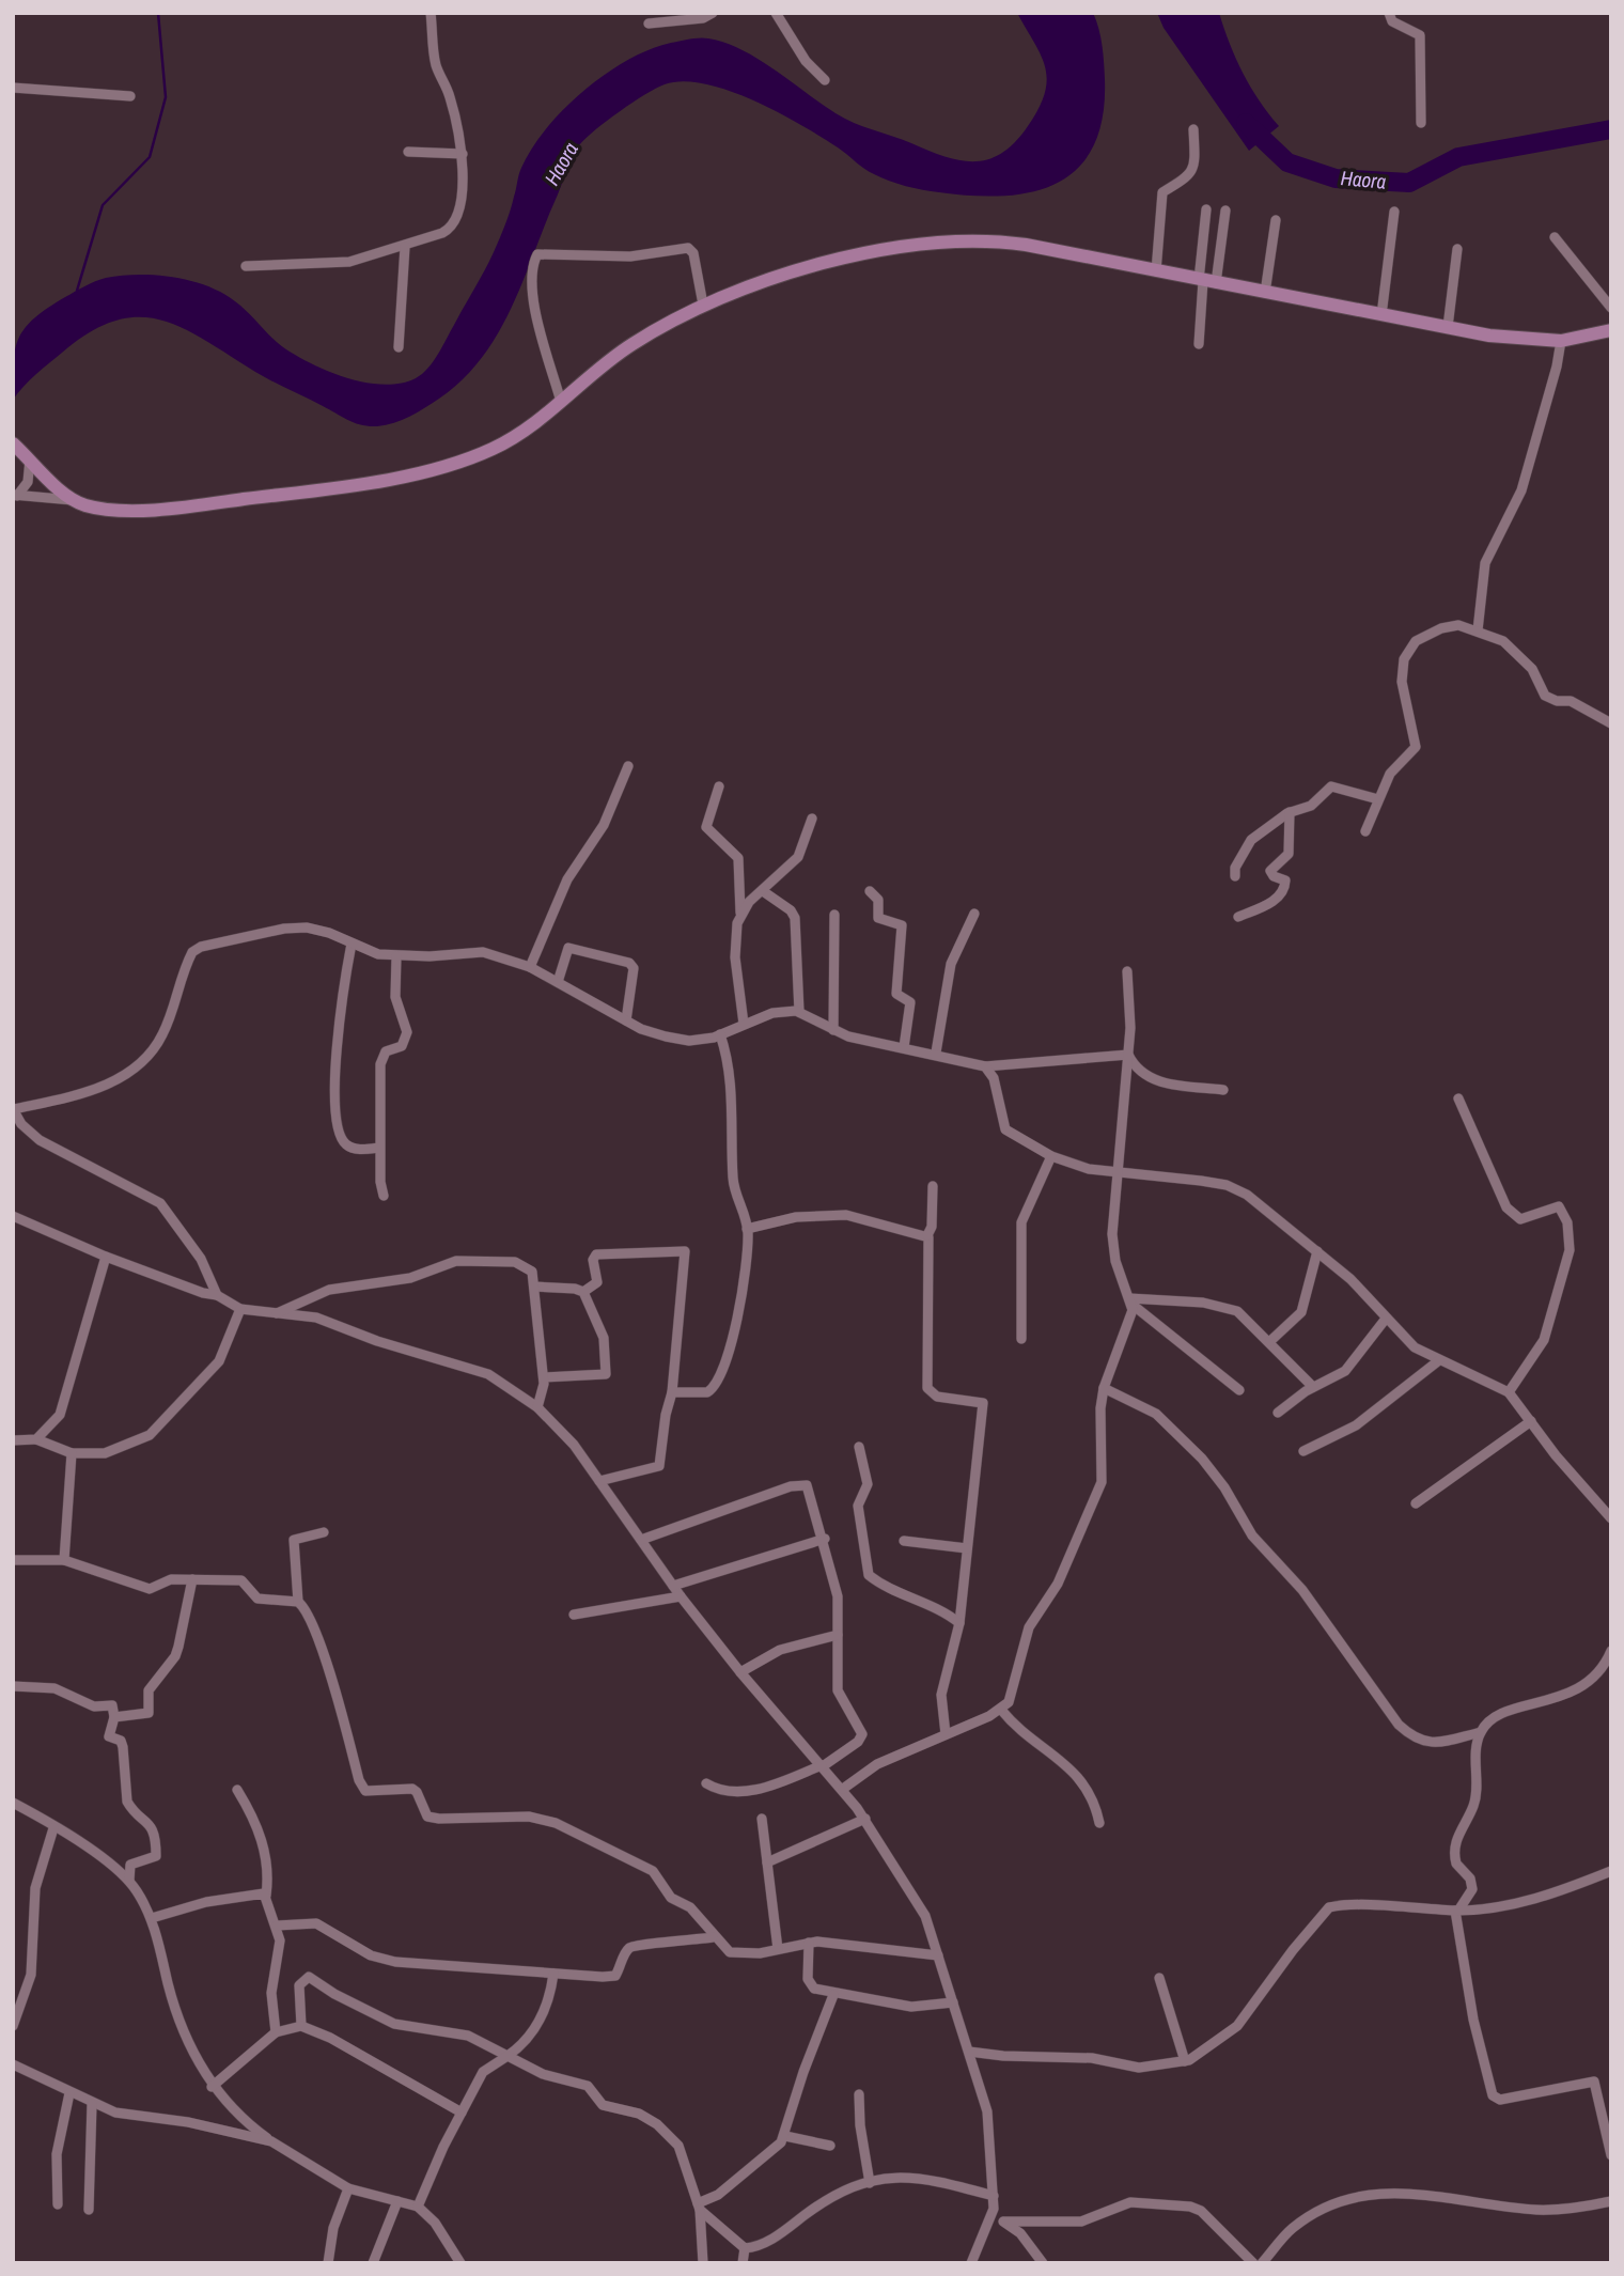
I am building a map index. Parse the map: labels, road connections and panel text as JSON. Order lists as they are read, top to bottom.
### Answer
{
  "water": ["Haora"]
}
